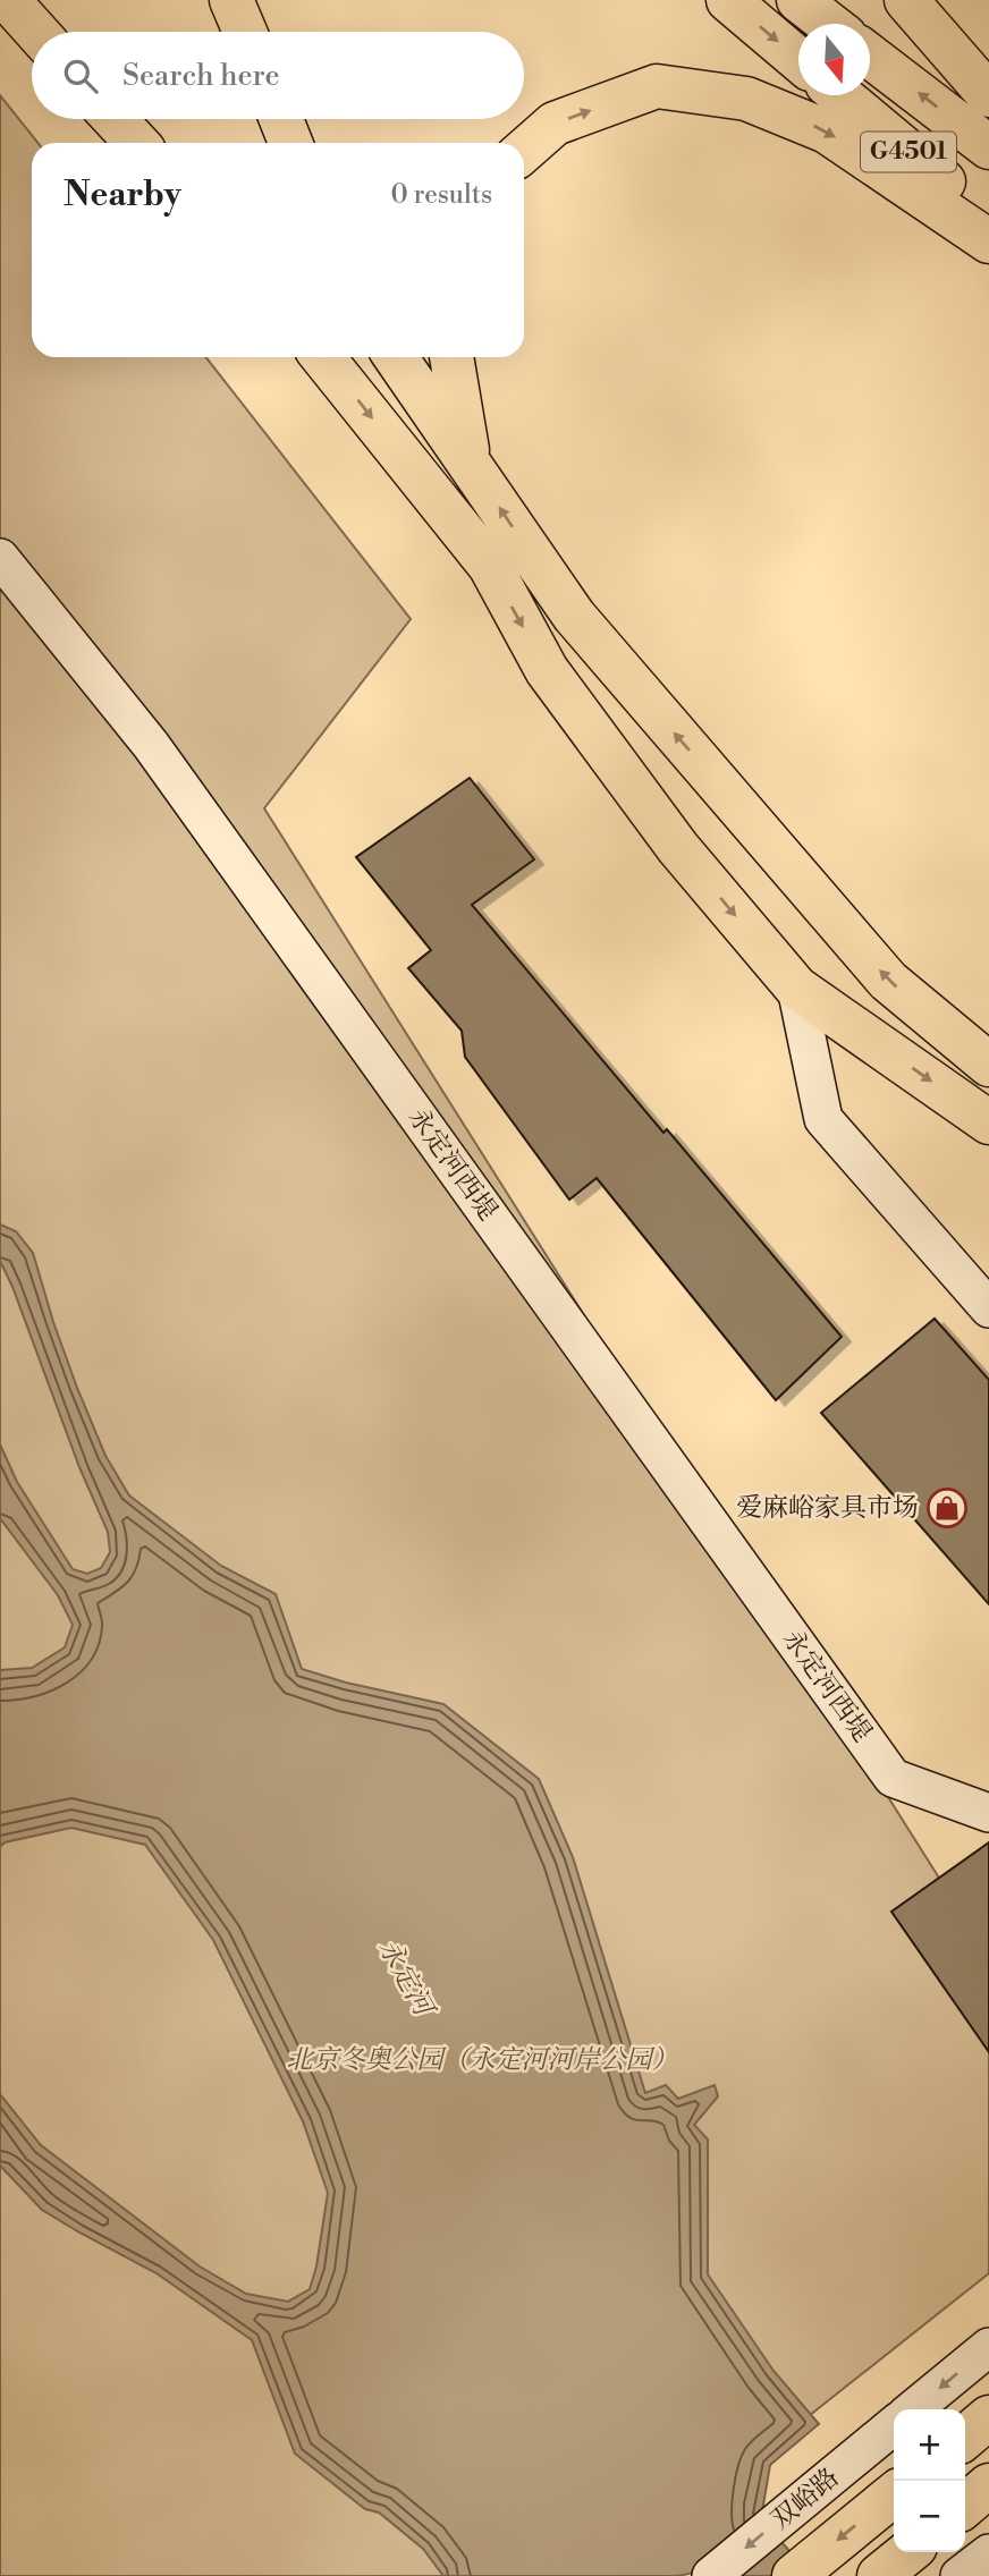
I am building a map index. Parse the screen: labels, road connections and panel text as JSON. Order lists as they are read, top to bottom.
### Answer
{
  "streets": {
    "highway": ["G4501", "双峪路"],
    "street": ["永定河西堤"]
  },
  "one_way": ["双峪路"],
  "water": ["永定河"],
  "parks": ["北京冬奥公园（永定河河岸公园）"],
  "places": {
    "shop": ["爱麻峪家具市场"]
  },
  "north": "bottom",
  "page": {
    "search": "Search here",
    "heading": ["Nearby", "0 results"],
    "map_buttons": ["+", "−"]
  }
}
